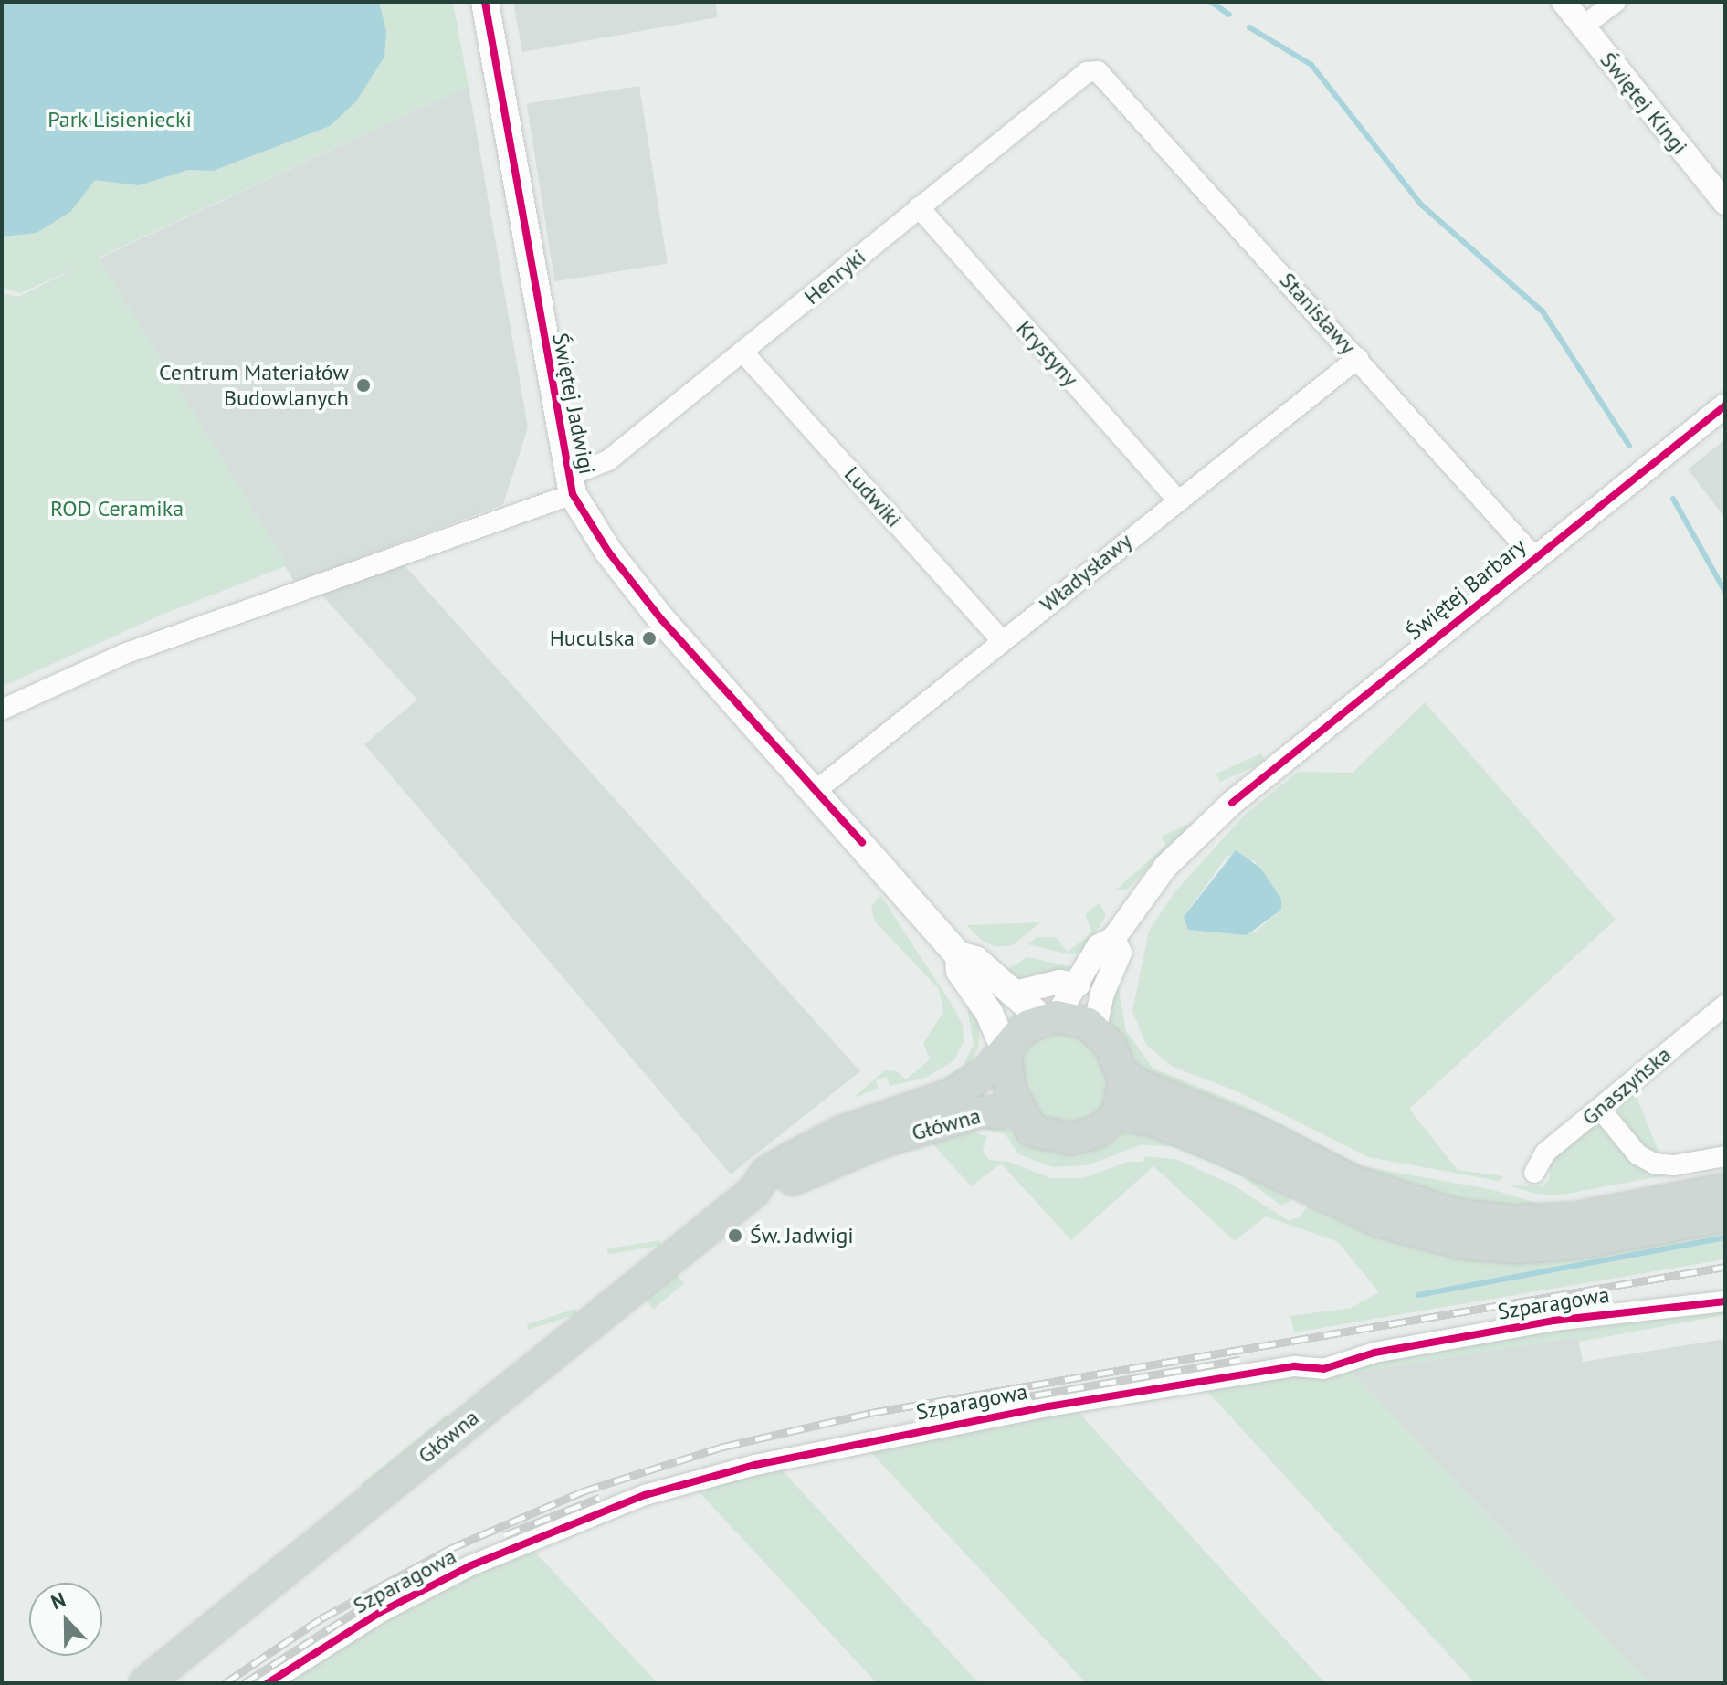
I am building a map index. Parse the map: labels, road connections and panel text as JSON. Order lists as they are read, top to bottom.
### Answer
{
  "streets": {
    "main road": ["Świętej Jadwigi", "Główna"],
    "street": [
      "Świętej Kingi",
      "Henryki",
      "Stanisławy",
      "Krystyny",
      "Ludwiki",
      "Władysławy",
      "Świętej Barbary",
      "Gnaszyńska",
      "Szparagowa"
    ]
  },
  "crossings": [
    ["Henryki", "Stanisławy"],
    ["Henryki", "Krystyny"],
    ["Henryki", "Świętej Jadwigi"],
    ["Henryki", "Ludwiki"],
    ["Stanisławy", "Władysławy"],
    ["Stanisławy", "Świętej Barbary"],
    ["Krystyny", "Władysławy"],
    ["Świętej Jadwigi", "Władysławy"],
    ["Świętej Jadwigi", "Świętej Barbary"],
    ["Świętej Jadwigi", "Główna"],
    ["Ludwiki", "Władysławy"],
    ["Świętej Barbary", "Główna"]
  ],
  "parks": ["Park Lisieniecki", "ROD Ceramika"],
  "places": ["Centrum Materiałów Budowlanych", "Huculska", "Św. Jadwigi"],
  "north": "top"
}
